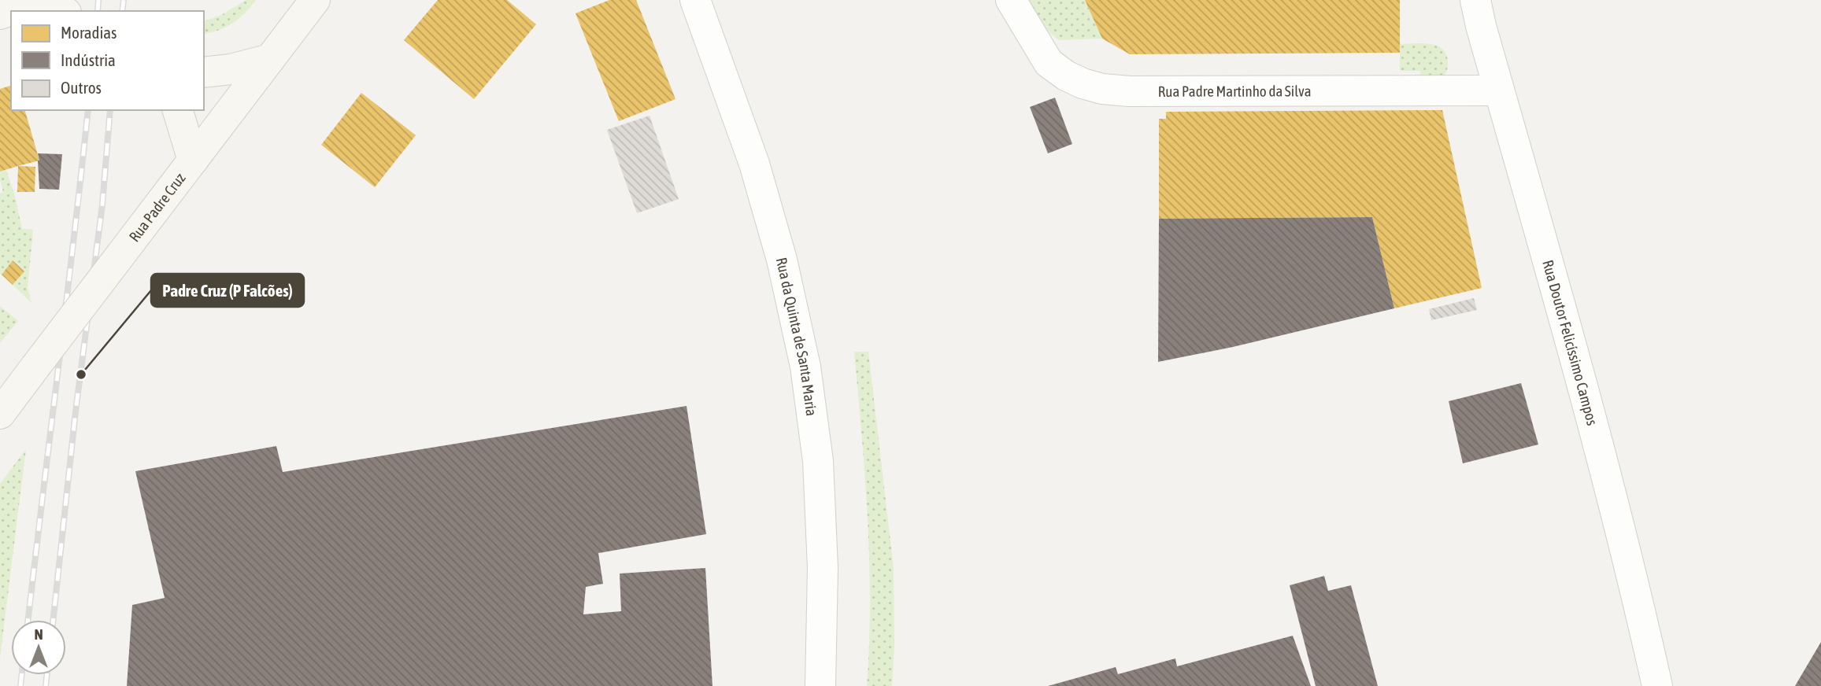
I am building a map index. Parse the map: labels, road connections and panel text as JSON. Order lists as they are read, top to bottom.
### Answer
{
  "streets": {
    "street": [
      "Rua Padre Martinho da Silva",
      "Rua Padre Cruz",
      "Rua da Quinta de Santa Maria",
      "Rua Doutor Felicíssimo Campos"
    ]
  },
  "crossings": [
    ["Rua Padre Martinho da Silva", "Rua Doutor Felicíssimo Campos"]
  ],
  "places": ["Padre Cruz (P Falcões)"],
  "legend": ["Moradias", "Indústria", "Outros"],
  "north": "top"
}
